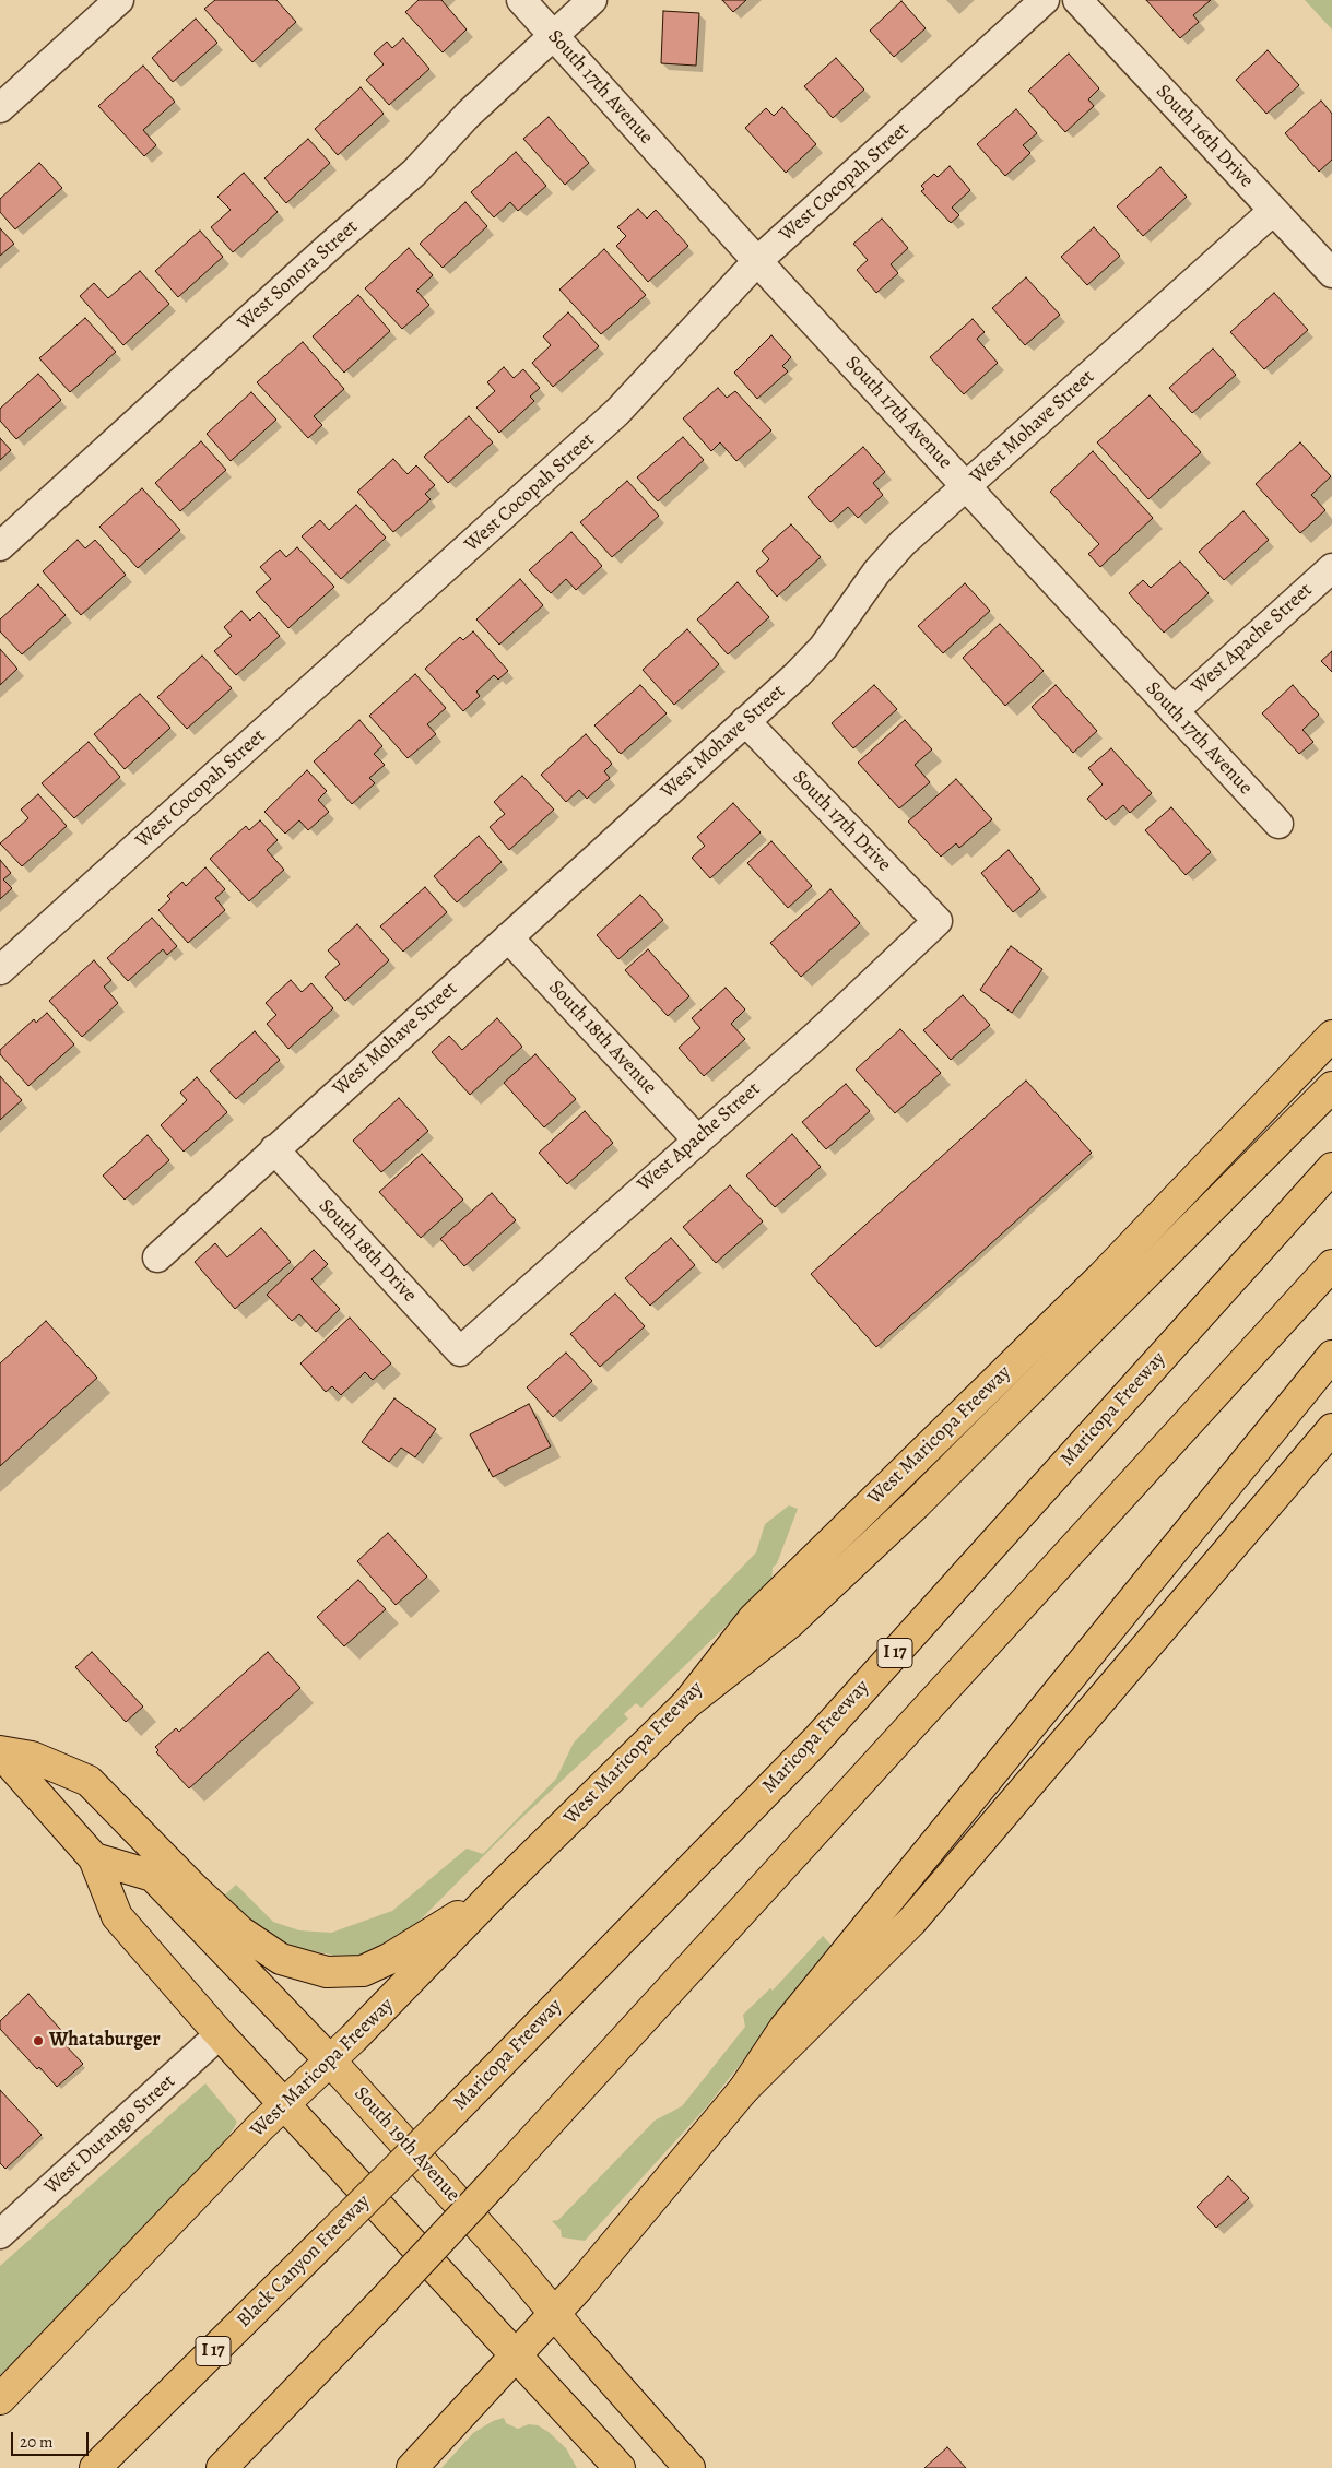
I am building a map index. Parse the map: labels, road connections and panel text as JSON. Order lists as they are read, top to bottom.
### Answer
{
  "streets": {
    "main road": [
      "Maricopa Freeway",
      "West Maricopa Freeway",
      "I 17",
      "South 19th Avenue",
      "Black Canyon Freeway"
    ],
    "street": [
      "South 17th Avenue",
      "South 16th Drive",
      "West Cocopah Street",
      "West Sonora Street",
      "West Mohave Street",
      "West Apache Street",
      "South 17th Drive",
      "South 18th Avenue",
      "South 18th Drive",
      "West Durango Street"
    ]
  },
  "crossings": [
    ["South 17th Avenue", "West Cocopah Street"],
    ["South 17th Avenue", "West Sonora Street"],
    ["South 17th Avenue", "West Mohave Street"],
    ["South 17th Avenue", "West Apache Street"],
    ["South 16th Drive", "West Mohave Street"],
    ["West Mohave Street", "South 17th Drive"],
    ["West Mohave Street", "South 18th Avenue"],
    ["West Mohave Street", "South 18th Drive"],
    ["West Apache Street", "South 17th Drive"],
    ["West Apache Street", "South 18th Avenue"],
    ["West Apache Street", "South 18th Drive"],
    ["Maricopa Freeway", "Black Canyon Freeway"],
    ["West Maricopa Freeway", "South 19th Avenue"]
  ],
  "places": ["Whataburger"],
  "scale_bar": "20 m"
}
